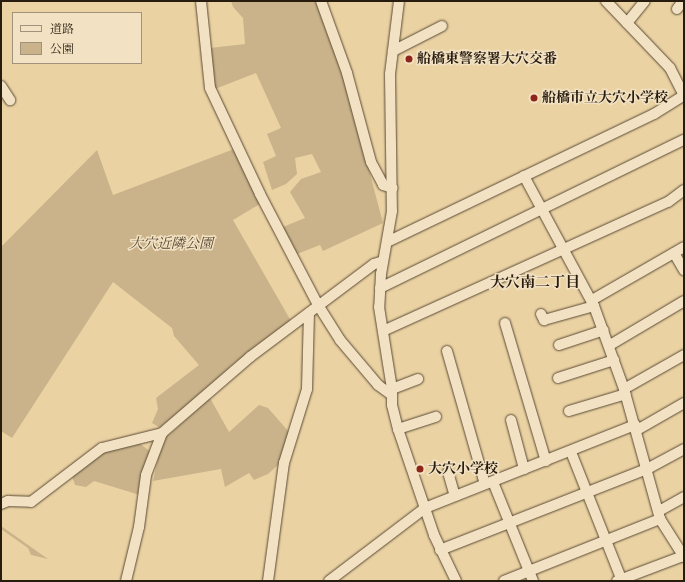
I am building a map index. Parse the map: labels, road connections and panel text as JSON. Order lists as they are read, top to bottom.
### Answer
{
  "districts": ["大穴南二丁目"],
  "parks": ["大穴近隣公園"],
  "places": ["船橋東警察署大穴交番", "船橋市立大穴小学校", "大穴小学校"],
  "legend": ["道路", "公園"]
}
